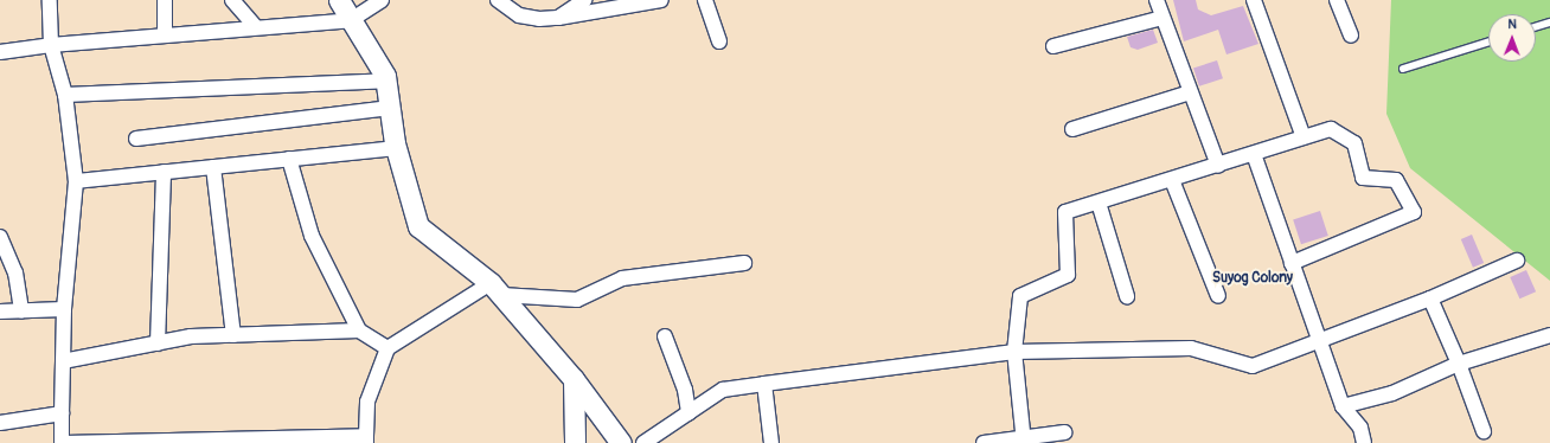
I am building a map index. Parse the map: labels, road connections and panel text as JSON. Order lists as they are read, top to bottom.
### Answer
{
  "districts": ["Suyog Colony"],
  "north": "top"
}
